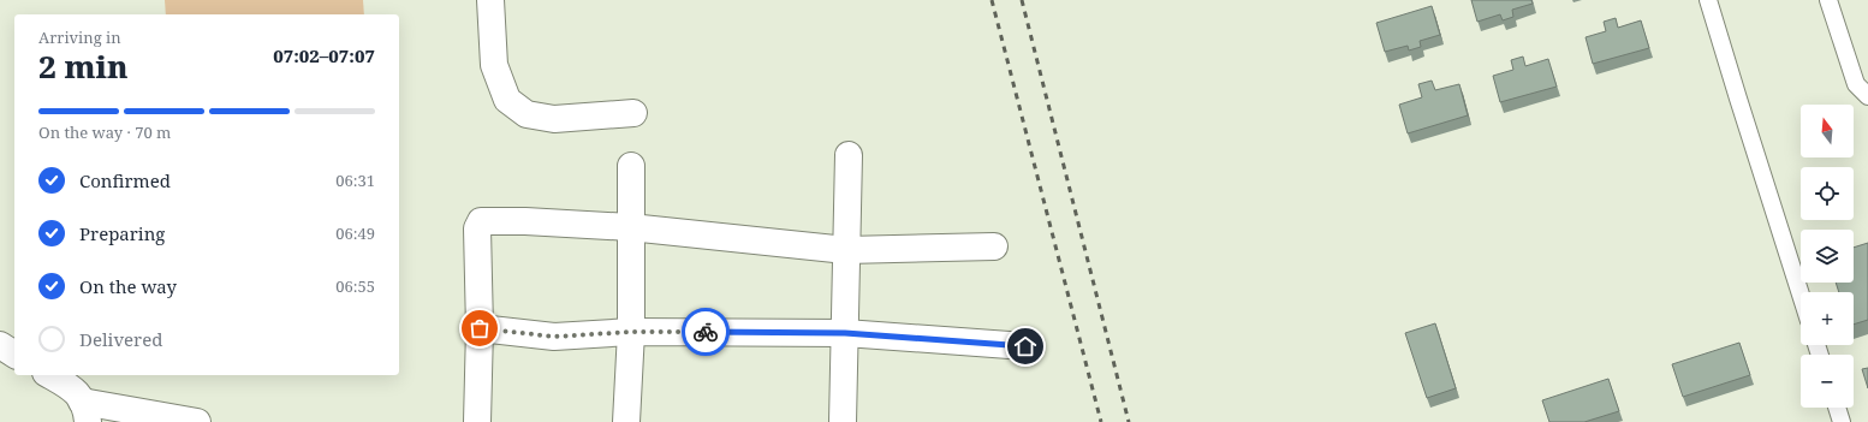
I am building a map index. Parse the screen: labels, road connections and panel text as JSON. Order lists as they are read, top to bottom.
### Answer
{
  "north": "top",
  "page": {
    "heading": ["2 min", "Arriving in", "07:02–07:07"],
    "bar": "On the way · 70 m",
    "map_buttons": ["+", "−"],
    "list": [
      ["Confirmed", "06:31"],
      ["Preparing", "06:49"],
      ["On the way", "06:55"],
      "Delivered"
    ]
  }
}
